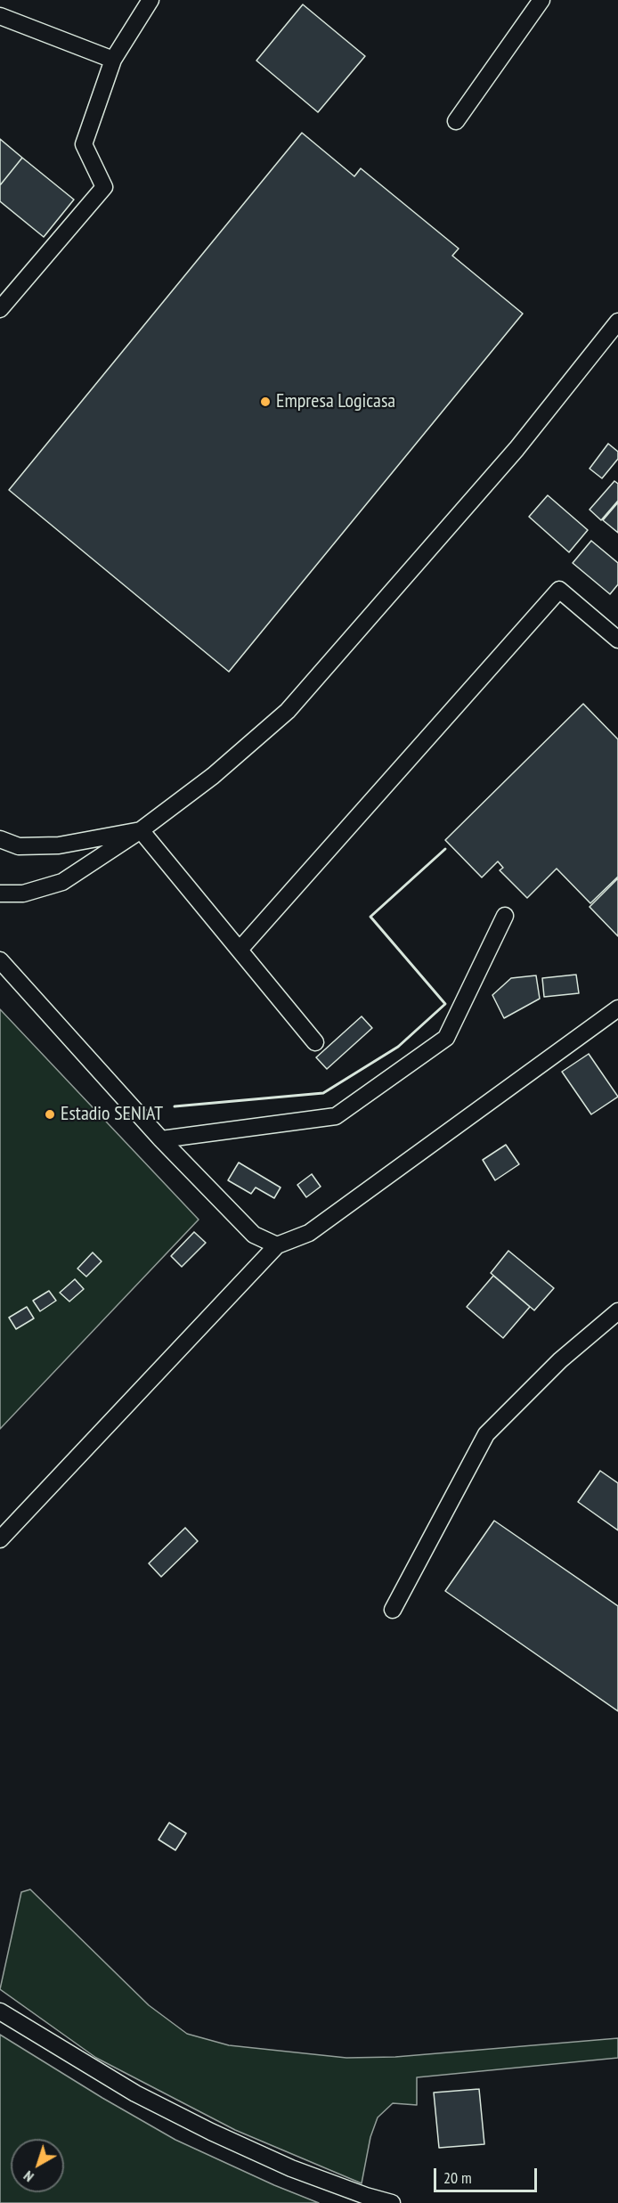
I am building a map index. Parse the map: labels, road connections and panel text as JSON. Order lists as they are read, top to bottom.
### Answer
{
  "places": ["Empresa Logicasa", "Estadio SENIAT"],
  "scale_bar": "20 m",
  "north": "bottom left"
}
